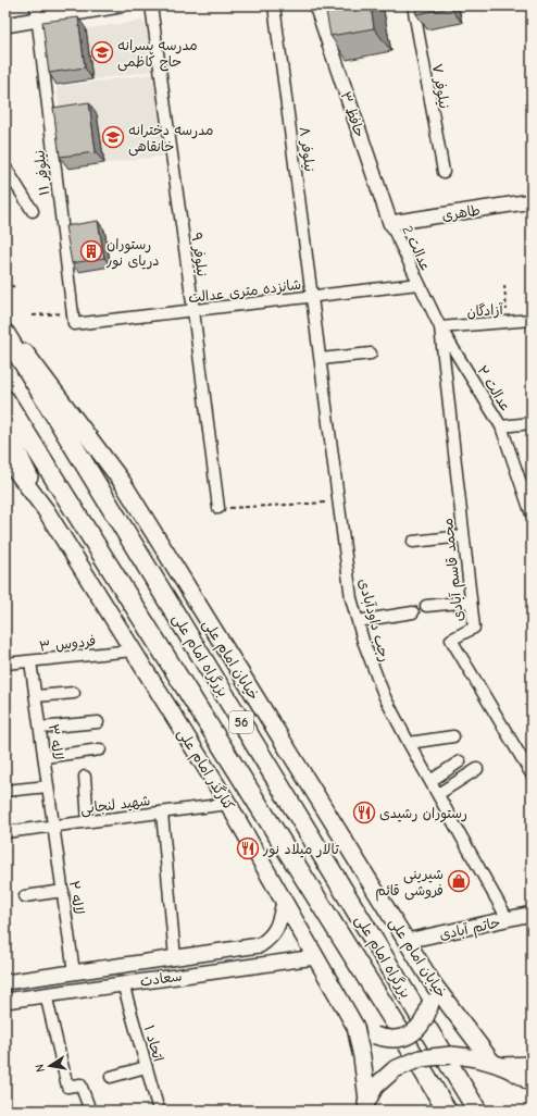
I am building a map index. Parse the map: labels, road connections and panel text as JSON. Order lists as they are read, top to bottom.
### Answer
{
  "streets": {
    "highway": ["بزرگراه امام علی", "56"],
    "main road": ["خیابان امام علی", "کنارگذر امام علی"],
    "street": [
      "نیلوفر ۷",
      "حافظ ۳",
      "نیلوفر ۸",
      "نیلوفر ۱۱",
      "طاهری",
      "عدالت 2",
      "نیلوفر ۹",
      "شانزده متری عدالت",
      "آزادگان",
      "عدالت ۲",
      "محمد قاسم آبادی",
      "رجب داودآبادی",
      "فردوس ۳",
      "لاله ۳",
      "شهید لنجابی",
      "لاله ۲",
      "حاتم آبادی",
      "سعادت",
      "اتحاد ۱"
    ]
  },
  "crossings": [
    ["حافظ ۳", "طاهری"],
    ["حافظ ۳", "عدالت 2"],
    ["نیلوفر ۸", "شانزده متری عدالت"],
    ["نیلوفر ۸", "رجب داودآبادی"],
    ["نیلوفر ۱۱", "شانزده متری عدالت"],
    ["طاهری", "عدالت 2"],
    ["عدالت 2", "شانزده متری عدالت"],
    ["عدالت 2", "عدالت ۲"],
    ["نیلوفر ۹", "شانزده متری عدالت"],
    ["شانزده متری عدالت", "عدالت ۲"],
    ["شانزده متری عدالت", "رجب داودآبادی"],
    ["آزادگان", "عدالت ۲"],
    ["آزادگان", "محمد قاسم آبادی"],
    ["عدالت ۲", "محمد قاسم آبادی"],
    ["رجب داودآبادی", "حاتم آبادی"],
    ["فردوس ۳", "لاله ۳"],
    ["فردوس ۳", "کنارگذر امام علی"],
    ["خیابان امام علی", "حاتم آبادی"],
    ["لاله ۳", "شهید لنجابی"],
    ["لاله ۳", "لاله ۲"],
    ["کنارگذر امام علی", "شهید لنجابی"],
    ["کنارگذر امام علی", "سعادت"],
    ["شهید لنجابی", "لاله ۲"],
    ["لاله ۲", "سعادت"],
    ["سعادت", "اتحاد ۱"]
  ],
  "places": {
    "school or university": ["مدرسه پسرانه حاج کاظمی", "مدرسه دخترانه خانقاهی"],
    "building": ["رستوران دریای نور"],
    "restaurant": ["رستوران رشیدی", "تالار میلاد نور"],
    "shop": ["شیرینی فروشی قائم"]
  },
  "north": "left"
}
